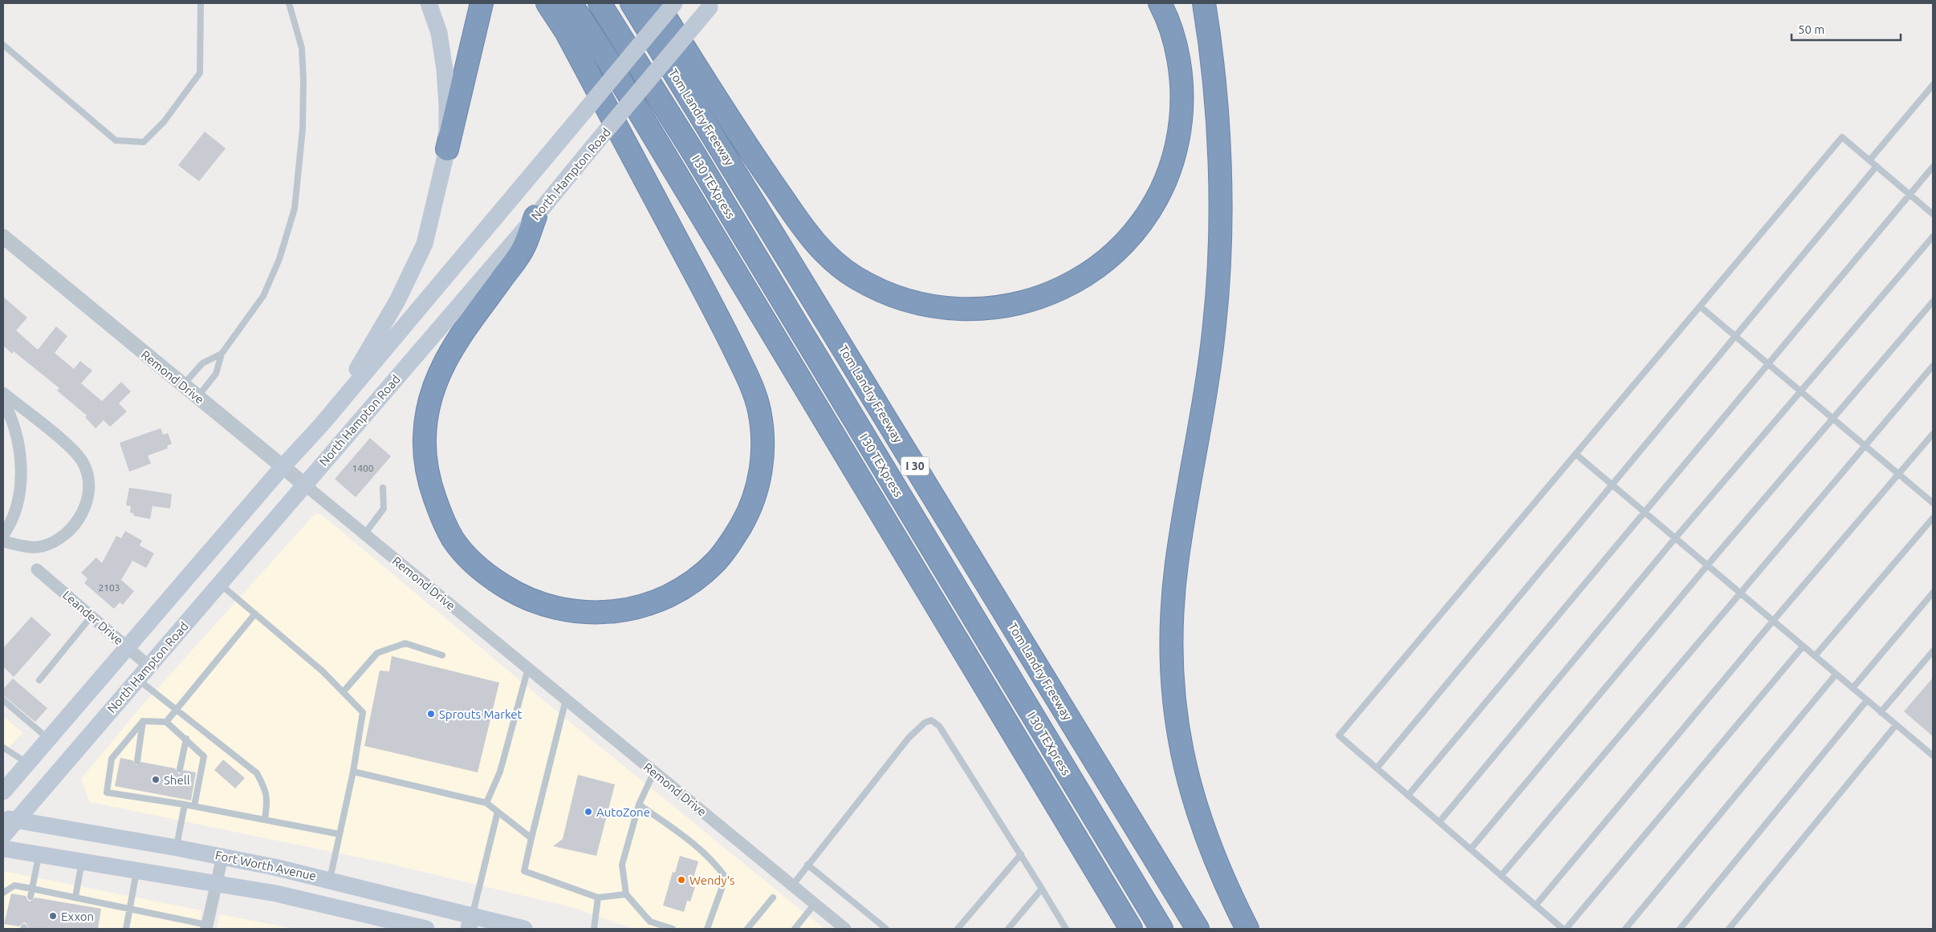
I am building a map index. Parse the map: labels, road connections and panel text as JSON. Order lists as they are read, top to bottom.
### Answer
{
  "streets": {
    "highway": ["Tom Landry Freeway", "I 30 TEXpress", "I 30"],
    "main road": ["North Hampton Road", "Fort Worth Avenue"],
    "street": ["Remond Drive", "Leander Drive"]
  },
  "crossings": [
    ["North Hampton Road", "Remond Drive"],
    ["North Hampton Road", "Leander Drive"],
    ["North Hampton Road", "Fort Worth Avenue"]
  ],
  "places": [
    "Sprouts Market",
    "Shell",
    "AutoZone",
    "Wendy's",
    "Exxon"
  ],
  "house_numbers": ["1400", "2103"],
  "scale_bar": "50 m"
}
